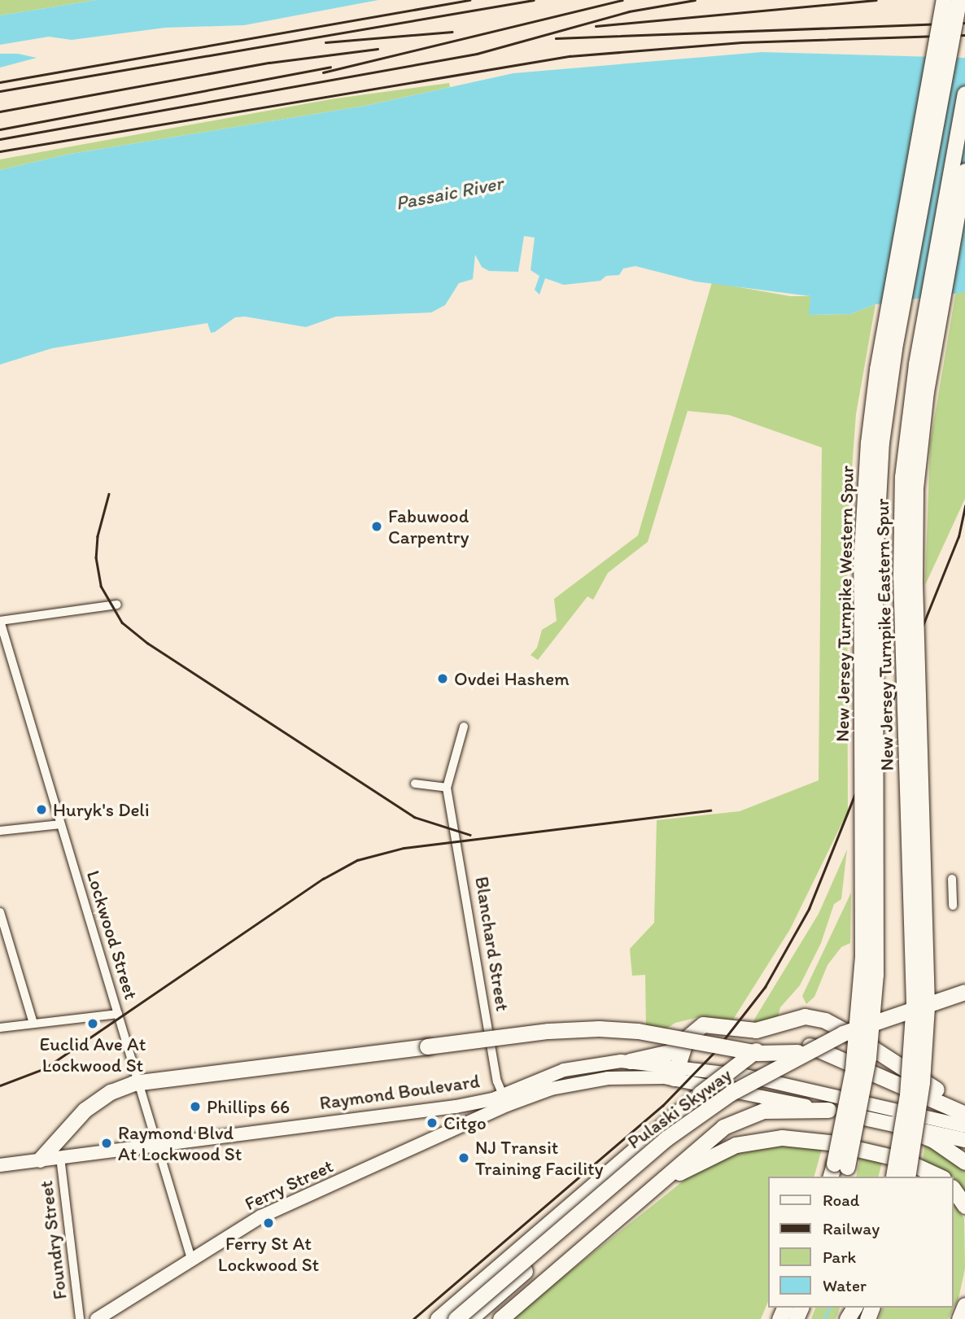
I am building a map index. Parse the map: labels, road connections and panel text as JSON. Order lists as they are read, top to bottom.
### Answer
{
  "streets": {
    "highway": [
      "New Jersey Turnpike Western Spur",
      "New Jersey Turnpike Eastern Spur",
      "Raymond Boulevard",
      "Pulaski Skyway"
    ],
    "main road": ["Ferry Street"],
    "street": ["Lockwood Street", "Blanchard Street", "Foundry Street"]
  },
  "crossings": [
    ["Lockwood Street", "Raymond Boulevard"],
    ["Lockwood Street", "Ferry Street"],
    ["Blanchard Street", "Raymond Boulevard"],
    ["Blanchard Street", "Ferry Street"],
    ["Raymond Boulevard", "Ferry Street"],
    ["Raymond Boulevard", "Foundry Street"]
  ],
  "water": ["Passaic River"],
  "places": [
    "Fabuwood Carpentry",
    "Ovdei Hashem",
    "Huryk's Deli",
    "Euclid Ave At Lockwood St",
    "Phillips 66",
    "Citgo",
    "Raymond Blvd At Lockwood St",
    "NJ Transit Training Facility",
    "Ferry St At Lockwood St"
  ],
  "legend": [
    "Road",
    "Railway",
    "Park",
    "Water"
  ]
}
